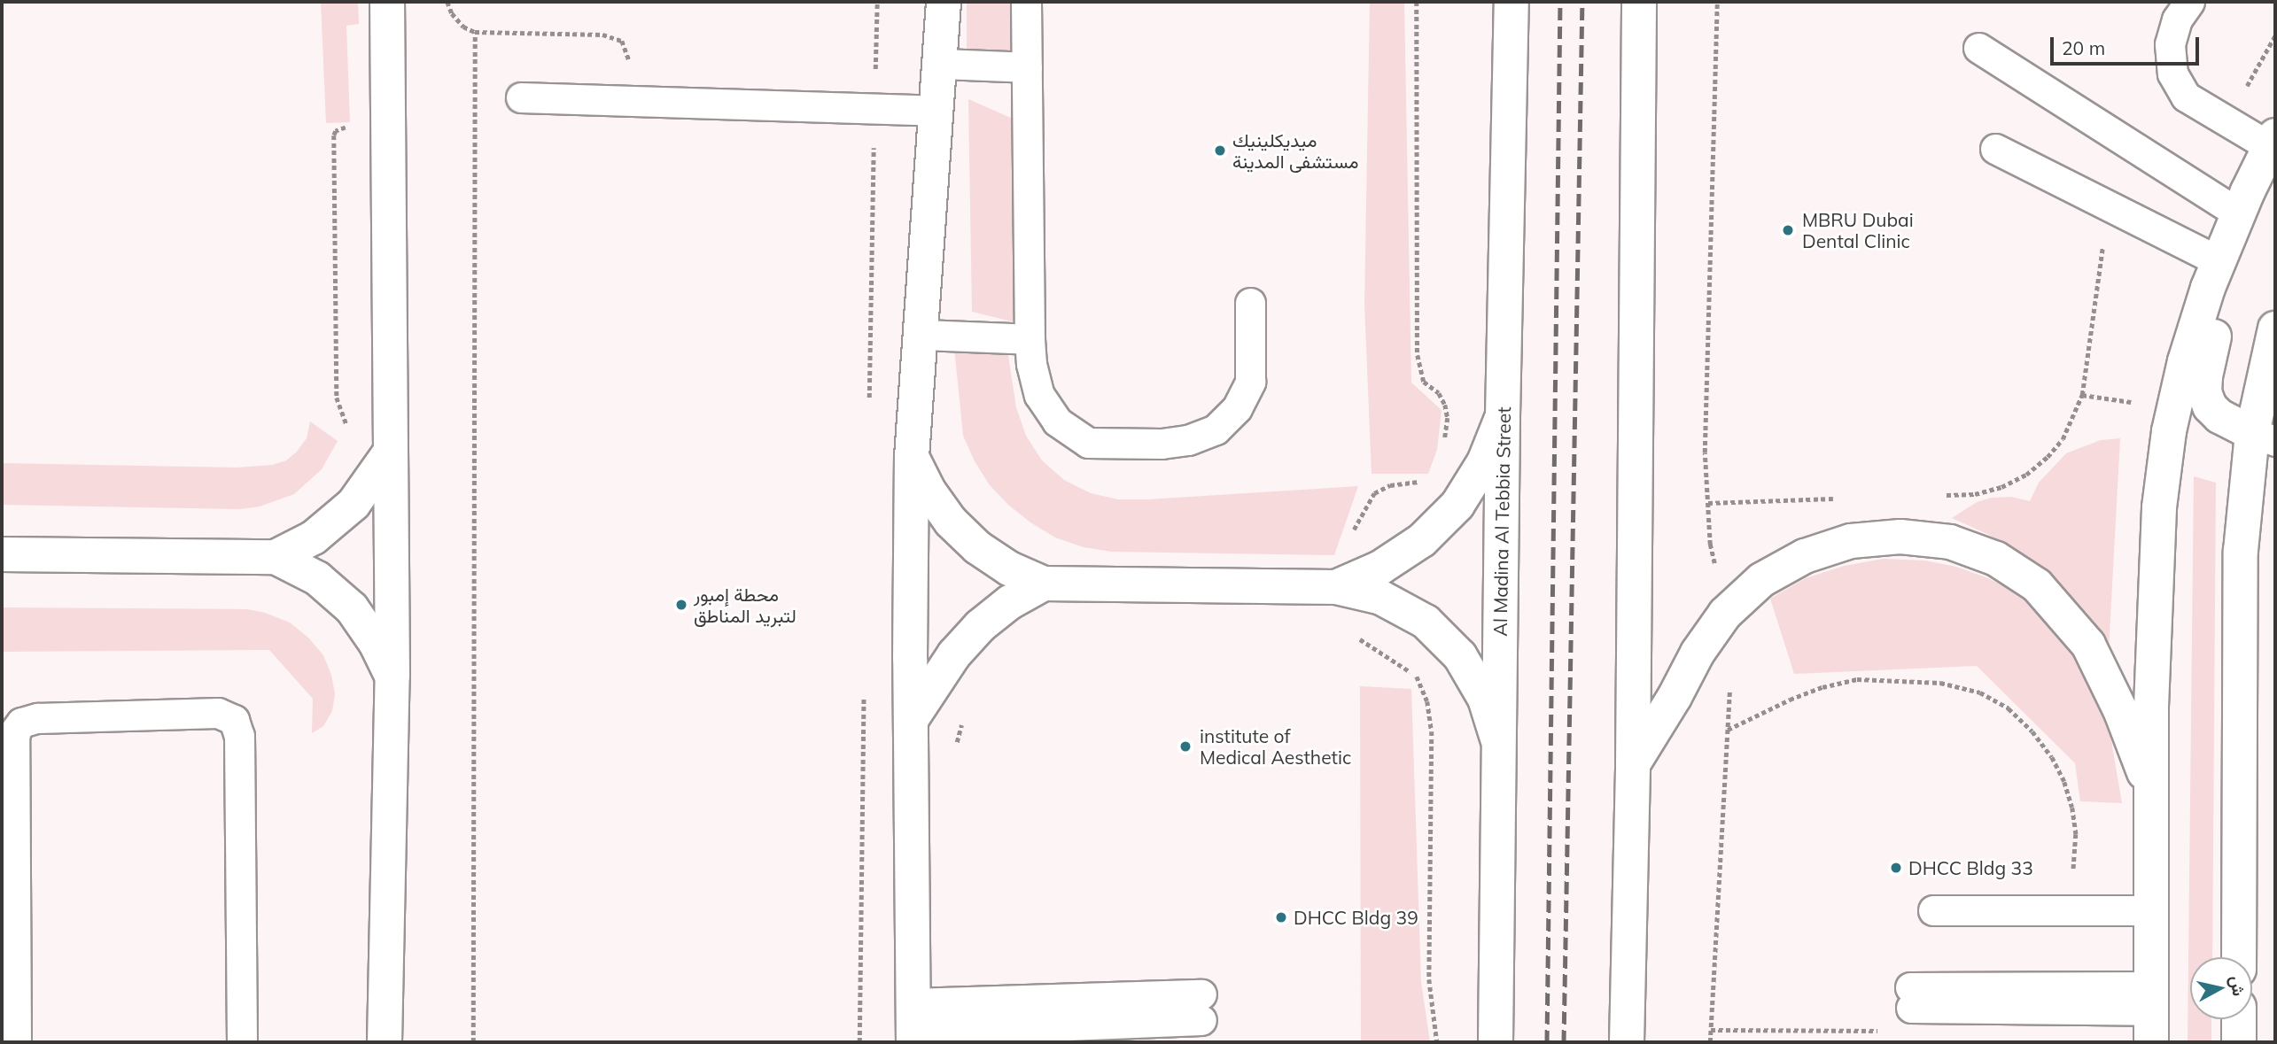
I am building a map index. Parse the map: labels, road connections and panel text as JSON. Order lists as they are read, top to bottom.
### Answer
{
  "streets": {
    "street": ["Al Madina Al Tebbia Street"]
  },
  "places": [
    "ميديكلينيك مستشفى المدينة",
    "MBRU Dubai Dental Clinic",
    "محطة إمبور لتبريد المناطق",
    "institute of Medical Aesthetic",
    "DHCC Bldg 33",
    "DHCC Bldg 39"
  ],
  "scale_bar": "20 m",
  "north": "right"
}
